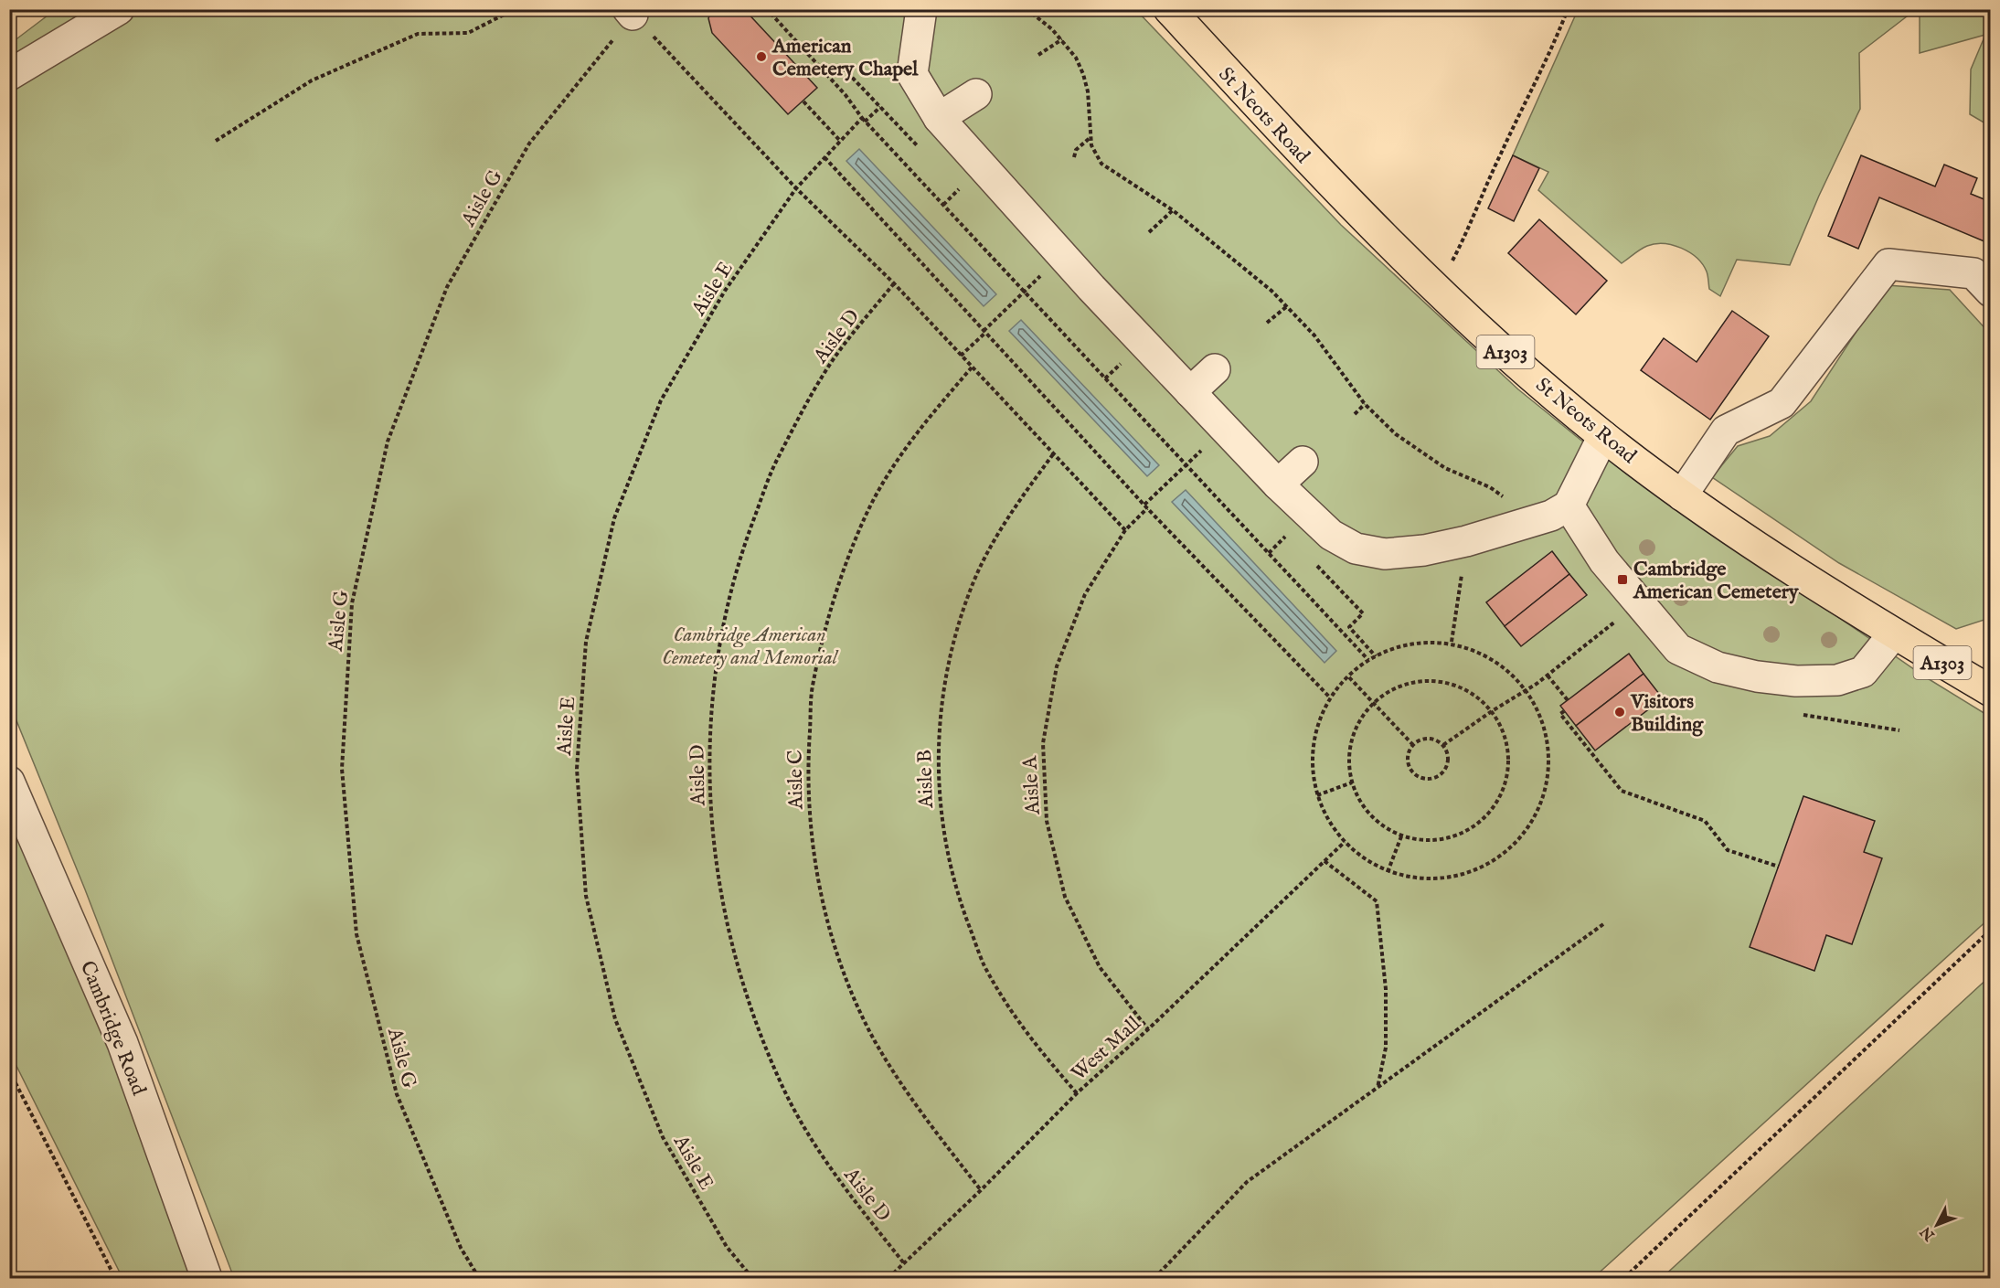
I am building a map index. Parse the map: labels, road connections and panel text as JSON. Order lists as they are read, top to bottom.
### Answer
{
  "streets": {
    "highway": ["St Neots Road", "A1303"],
    "street": ["Cambridge Road"],
    "path": [
      "Aisle G",
      "Aisle E",
      "Aisle D",
      "Aisle B",
      "Aisle C",
      "Aisle A",
      "West Mall"
    ]
  },
  "crossings": [
    ["Aisle D", "West Mall"],
    ["Aisle B", "West Mall"],
    ["Aisle C", "West Mall"],
    ["Aisle A", "West Mall"]
  ],
  "parks": ["Cambridge American Cemetery and Memorial"],
  "places": {
    "other": ["American Cemetery Chapel", "Visitors Building"],
    "transit": ["Cambridge American Cemetery"]
  },
  "north": "bottom left"
}
